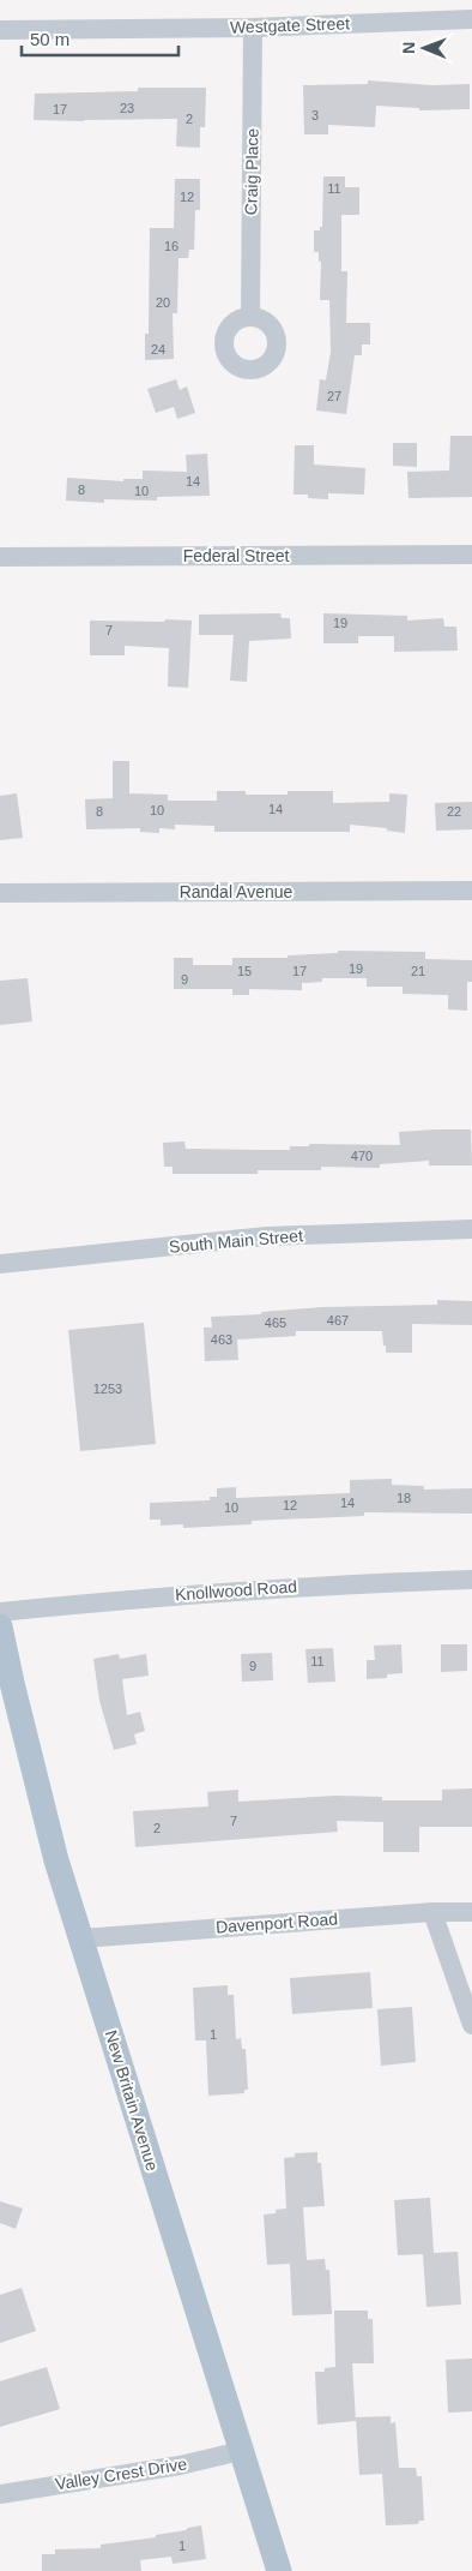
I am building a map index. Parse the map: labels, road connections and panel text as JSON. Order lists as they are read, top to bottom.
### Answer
{
  "streets": {
    "main road": ["New Britain Avenue"],
    "street": [
      "Westgate Street",
      "Craig Place",
      "Federal Street",
      "Randal Avenue",
      "South Main Street",
      "Knollwood Road",
      "Davenport Road",
      "Valley Crest Drive"
    ]
  },
  "crossings": [
    ["Westgate Street", "Craig Place"],
    ["Davenport Road", "New Britain Avenue"],
    ["New Britain Avenue", "Valley Crest Drive"]
  ],
  "house_numbers": [
    "23",
    "17",
    "3",
    "2",
    "11",
    "12",
    "16",
    "20",
    "24",
    "27",
    "14",
    "8",
    "10",
    "19",
    "7",
    "14",
    "10",
    "8",
    "22",
    "19",
    "15",
    "17",
    "21",
    "9",
    "470",
    "467",
    "465",
    "463",
    "1253",
    "18",
    "14",
    "12",
    "10",
    "11",
    "9",
    "7",
    "2",
    "1",
    "1"
  ],
  "scale_bar": "50 m",
  "north": "left"
}
